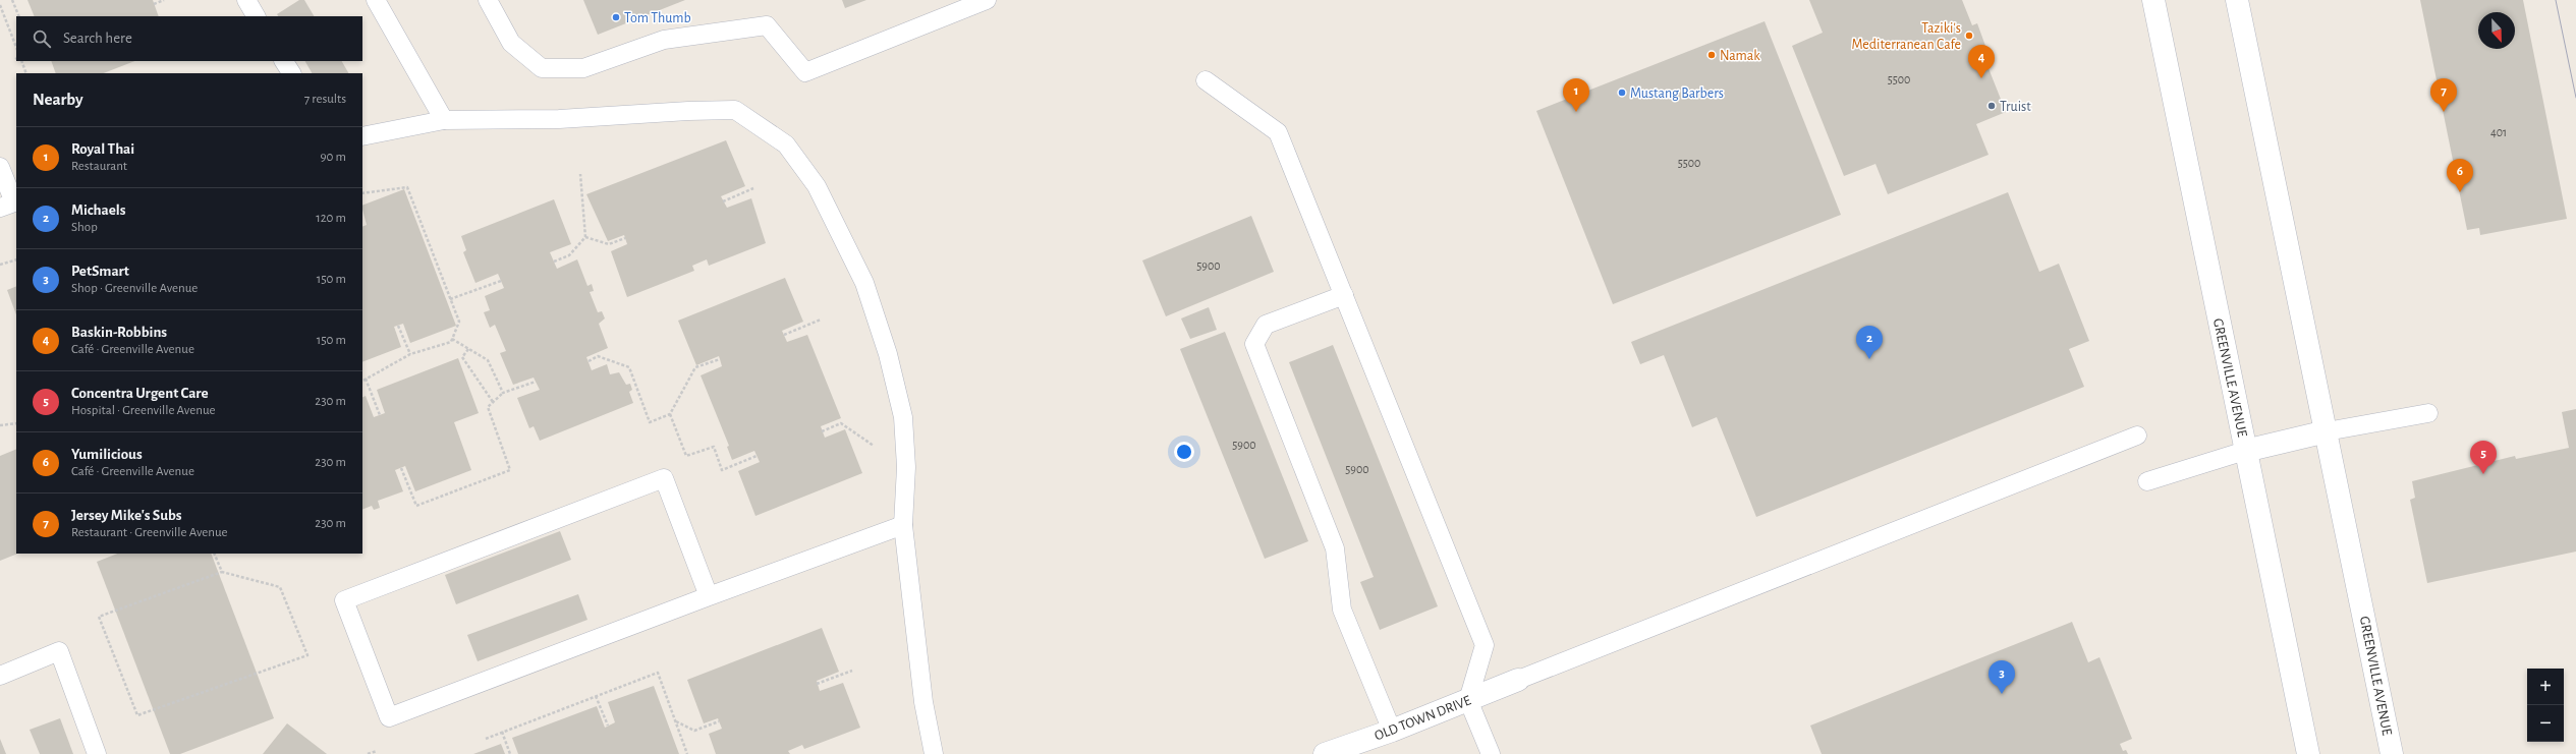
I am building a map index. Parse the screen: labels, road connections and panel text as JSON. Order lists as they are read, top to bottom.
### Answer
{
  "streets": {
    "main road": ["GREENVILLE AVENUE", "OLD TOWN DRIVE"]
  },
  "places": [
    "Tom Thumb",
    "Taziki's Mediterranean Cafe",
    "Namak",
    "Mustang Barbers",
    "Truist"
  ],
  "house_numbers": [
    "5500",
    "401",
    "5500",
    "5900",
    "5900",
    "5900"
  ],
  "north": "bottom",
  "page": {
    "search": "Search here",
    "pins": [
      "4",
      "1",
      "7",
      "6",
      "2",
      "5",
      "3"
    ],
    "heading": ["Nearby", "7 results"],
    "list": [
      {
        "mark": "1",
        "name": "Royal Thai",
        "note": "Restaurant",
        "value": "90 m"
      },
      {
        "mark": "2",
        "name": "Michaels",
        "note": "Shop",
        "value": "120 m"
      },
      {
        "mark": "3",
        "name": "PetSmart",
        "note": "Shop · Greenville Avenue",
        "value": "150 m"
      },
      {
        "mark": "4",
        "name": "Baskin-Robbins",
        "note": "Café · Greenville Avenue",
        "value": "150 m"
      },
      {
        "mark": "5",
        "name": "Concentra Urgent Care",
        "note": "Hospital · Greenville Avenue",
        "value": "230 m"
      },
      {
        "mark": "6",
        "name": "Yumilicious",
        "note": "Café · Greenville Avenue",
        "value": "230 m"
      },
      {
        "mark": "7",
        "name": "Jersey Mike's Subs",
        "note": "Restaurant · Greenville Avenue",
        "value": "230 m"
      }
    ],
    "map_buttons": ["+", "−"]
  }
}
